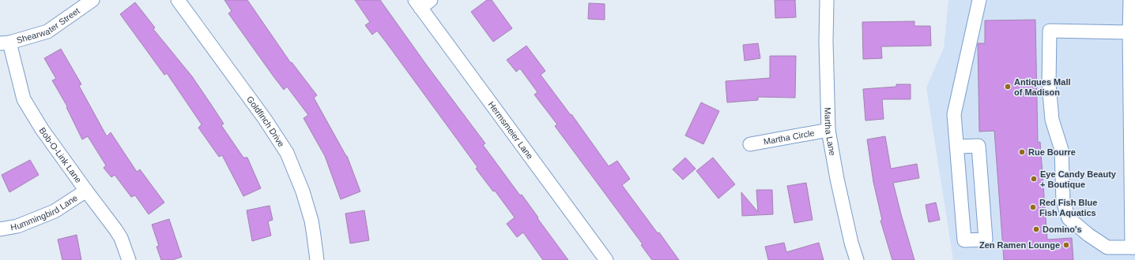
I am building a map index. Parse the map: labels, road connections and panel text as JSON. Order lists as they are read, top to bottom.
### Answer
{
  "streets": {
    "street": [
      "Shearwater Street",
      "Goldfinch Drive",
      "Hermsmeier Lane",
      "Martha Lane",
      "Martha Circle",
      "Bob-O-Link Lane",
      "Hummingbird Lane"
    ]
  },
  "crossings": [
    ["Shearwater Street", "Bob-O-Link Lane"],
    ["Martha Lane", "Martha Circle"],
    ["Bob-O-Link Lane", "Hummingbird Lane"]
  ],
  "places": [
    "Antiques Mall of Madison",
    "Rue Bourre",
    "Eye Candy Beauty + Boutique",
    "Red Fish Blue Fish Aquatics",
    "Domino's",
    "Zen Ramen Lounge"
  ]
}
